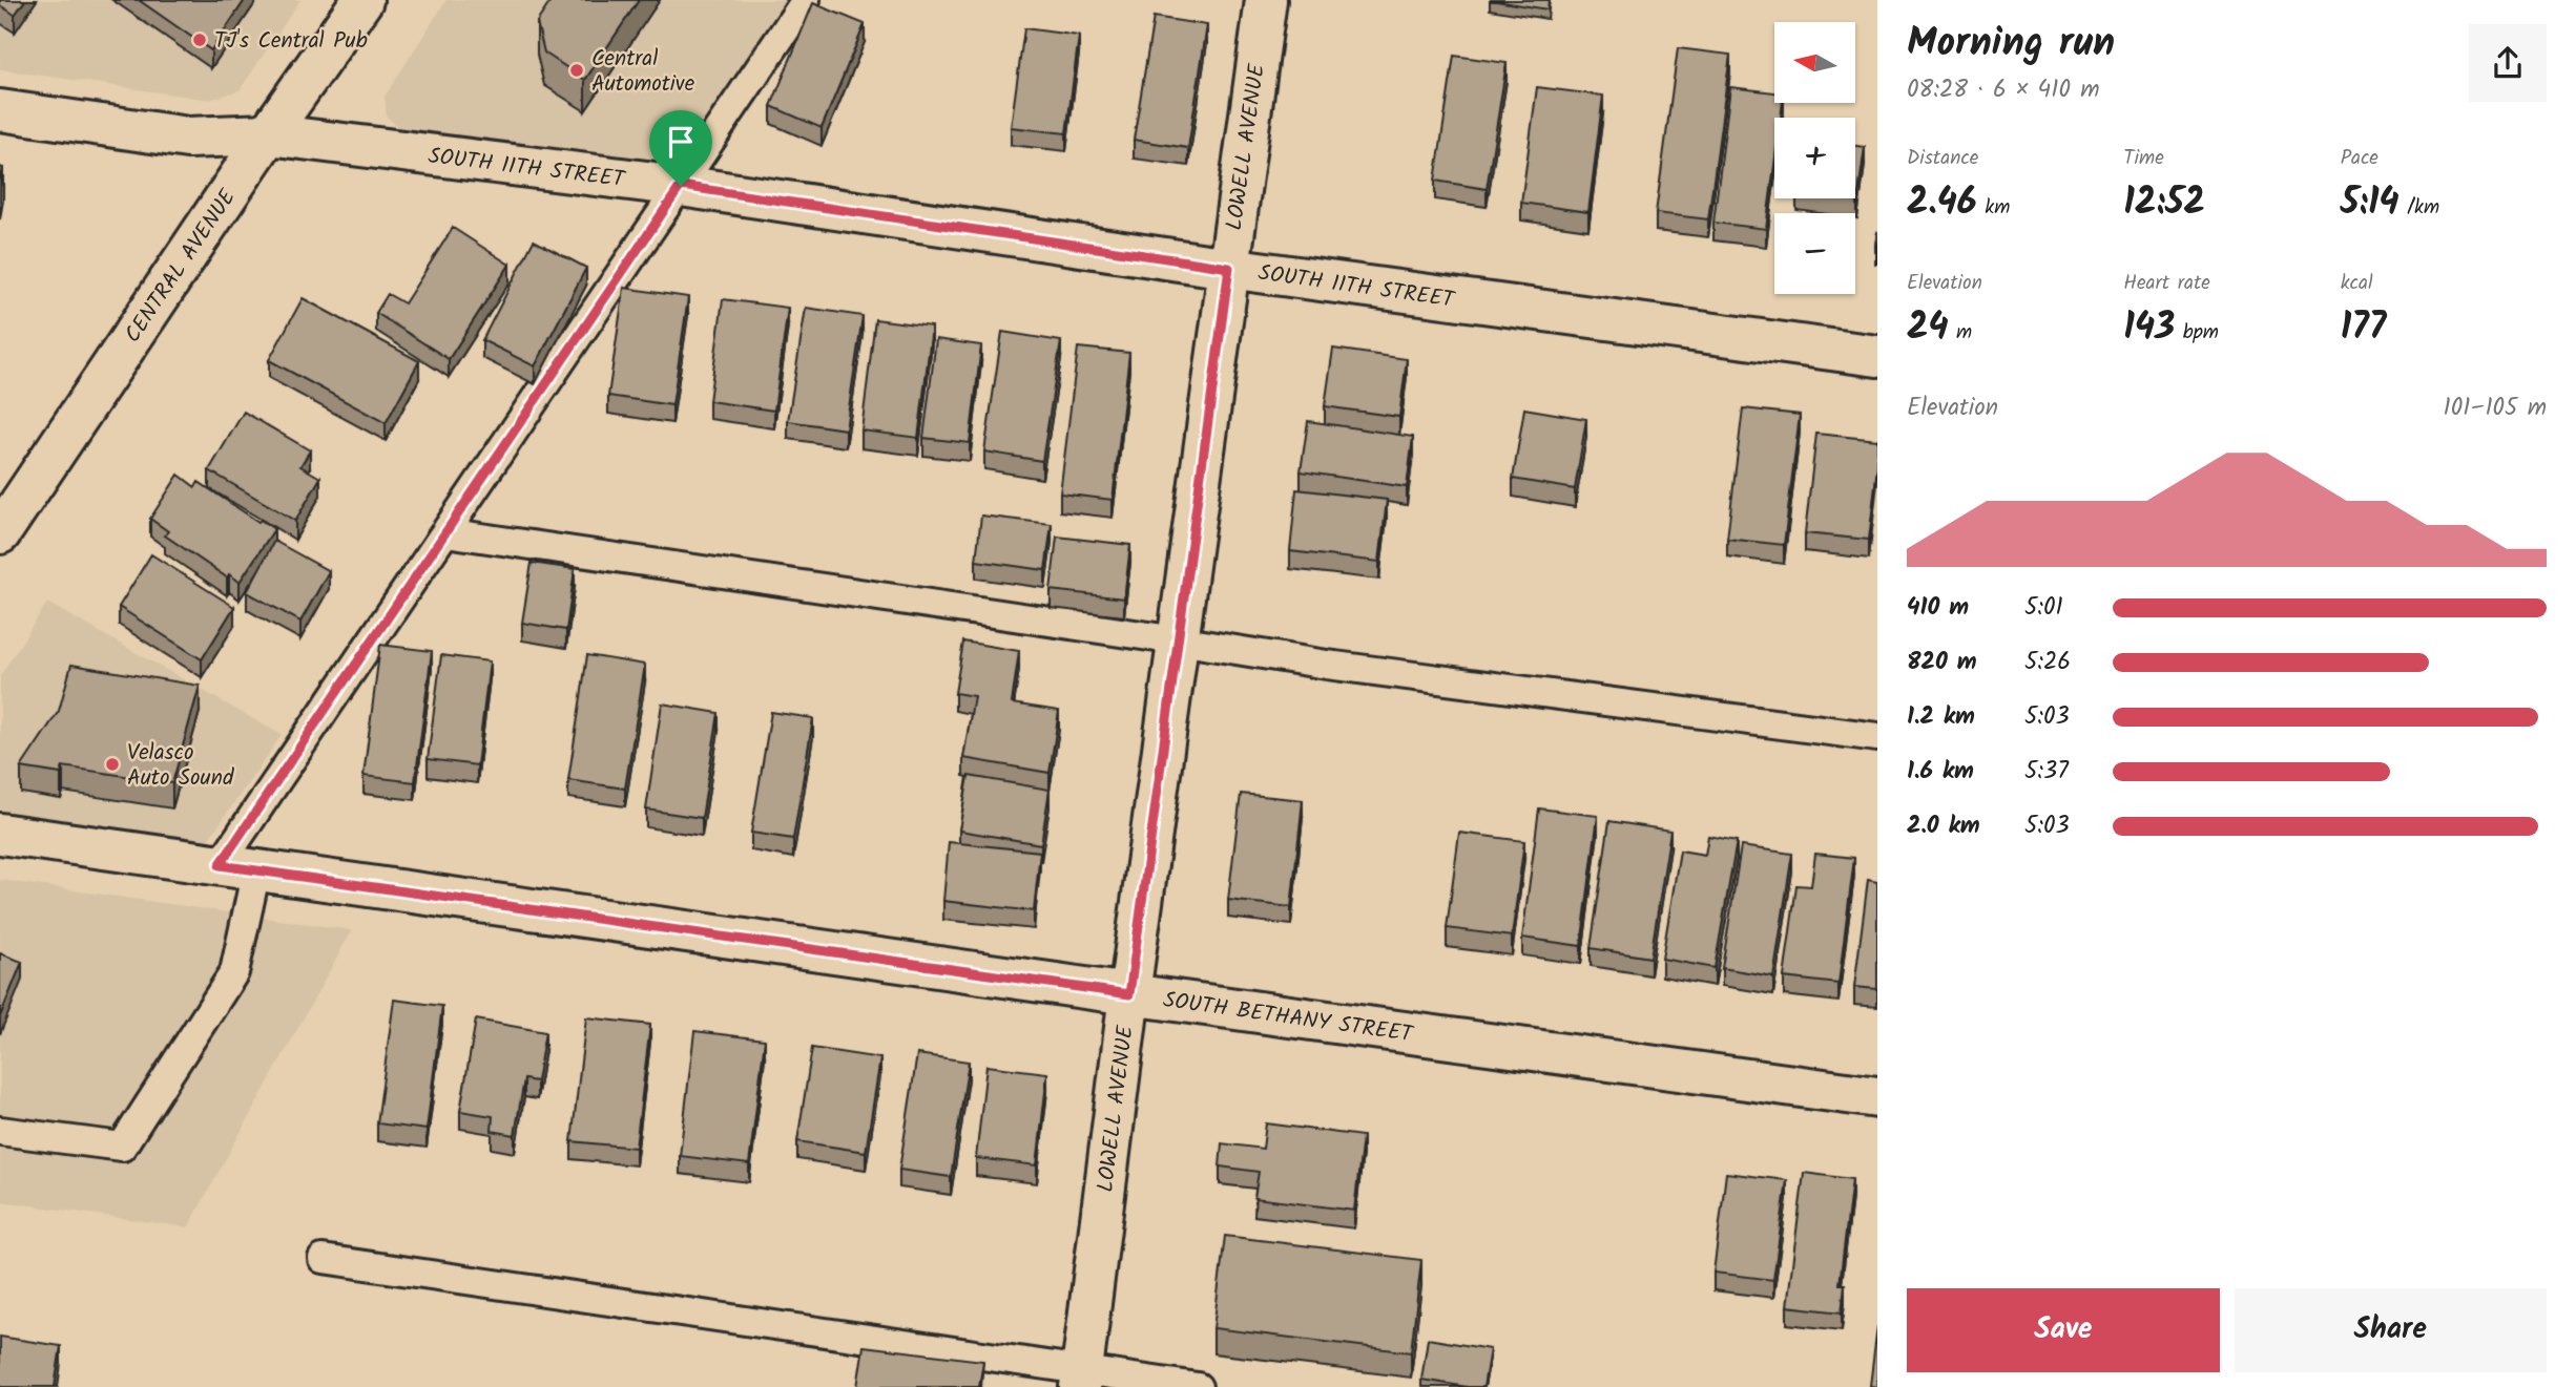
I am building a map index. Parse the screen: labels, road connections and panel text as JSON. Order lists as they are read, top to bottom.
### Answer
{
  "streets": {
    "street": [
      "LOWELL AVENUE",
      "SOUTH 11TH STREET",
      "CENTRAL AVENUE",
      "SOUTH BETHANY STREET"
    ]
  },
  "crossings": [
    ["LOWELL AVENUE", "SOUTH 11TH STREET"],
    ["LOWELL AVENUE", "SOUTH BETHANY STREET"],
    ["SOUTH 11TH STREET", "CENTRAL AVENUE"]
  ],
  "places": ["TJ's Central Pub", "Central Automotive", "Velasco Auto Sound"],
  "north": "left",
  "page": {
    "heading": ["Morning run", "08:28 · 6 × 410 m"],
    "map_buttons": ["+", "−"],
    "stats": [
      ["Distance", "2.46 km"],
      ["Time", "12:52"],
      ["Pace", "5:14 /km"],
      ["Elevation", "24 m"],
      ["Heart rate", "143 bpm"],
      ["kcal", "177"]
    ],
    "chart": ["Elevation", "101–105 m"],
    "list": [
      {
        "name": "410 m",
        "note": "5:01"
      },
      {
        "name": "820 m",
        "note": "5:26"
      },
      {
        "name": "1.2 km",
        "note": "5:03"
      },
      {
        "name": "1.6 km",
        "note": "5:37"
      },
      {
        "name": "2.0 km",
        "note": "5:03"
      }
    ],
    "buttons": ["Save", "Share"]
  }
}
